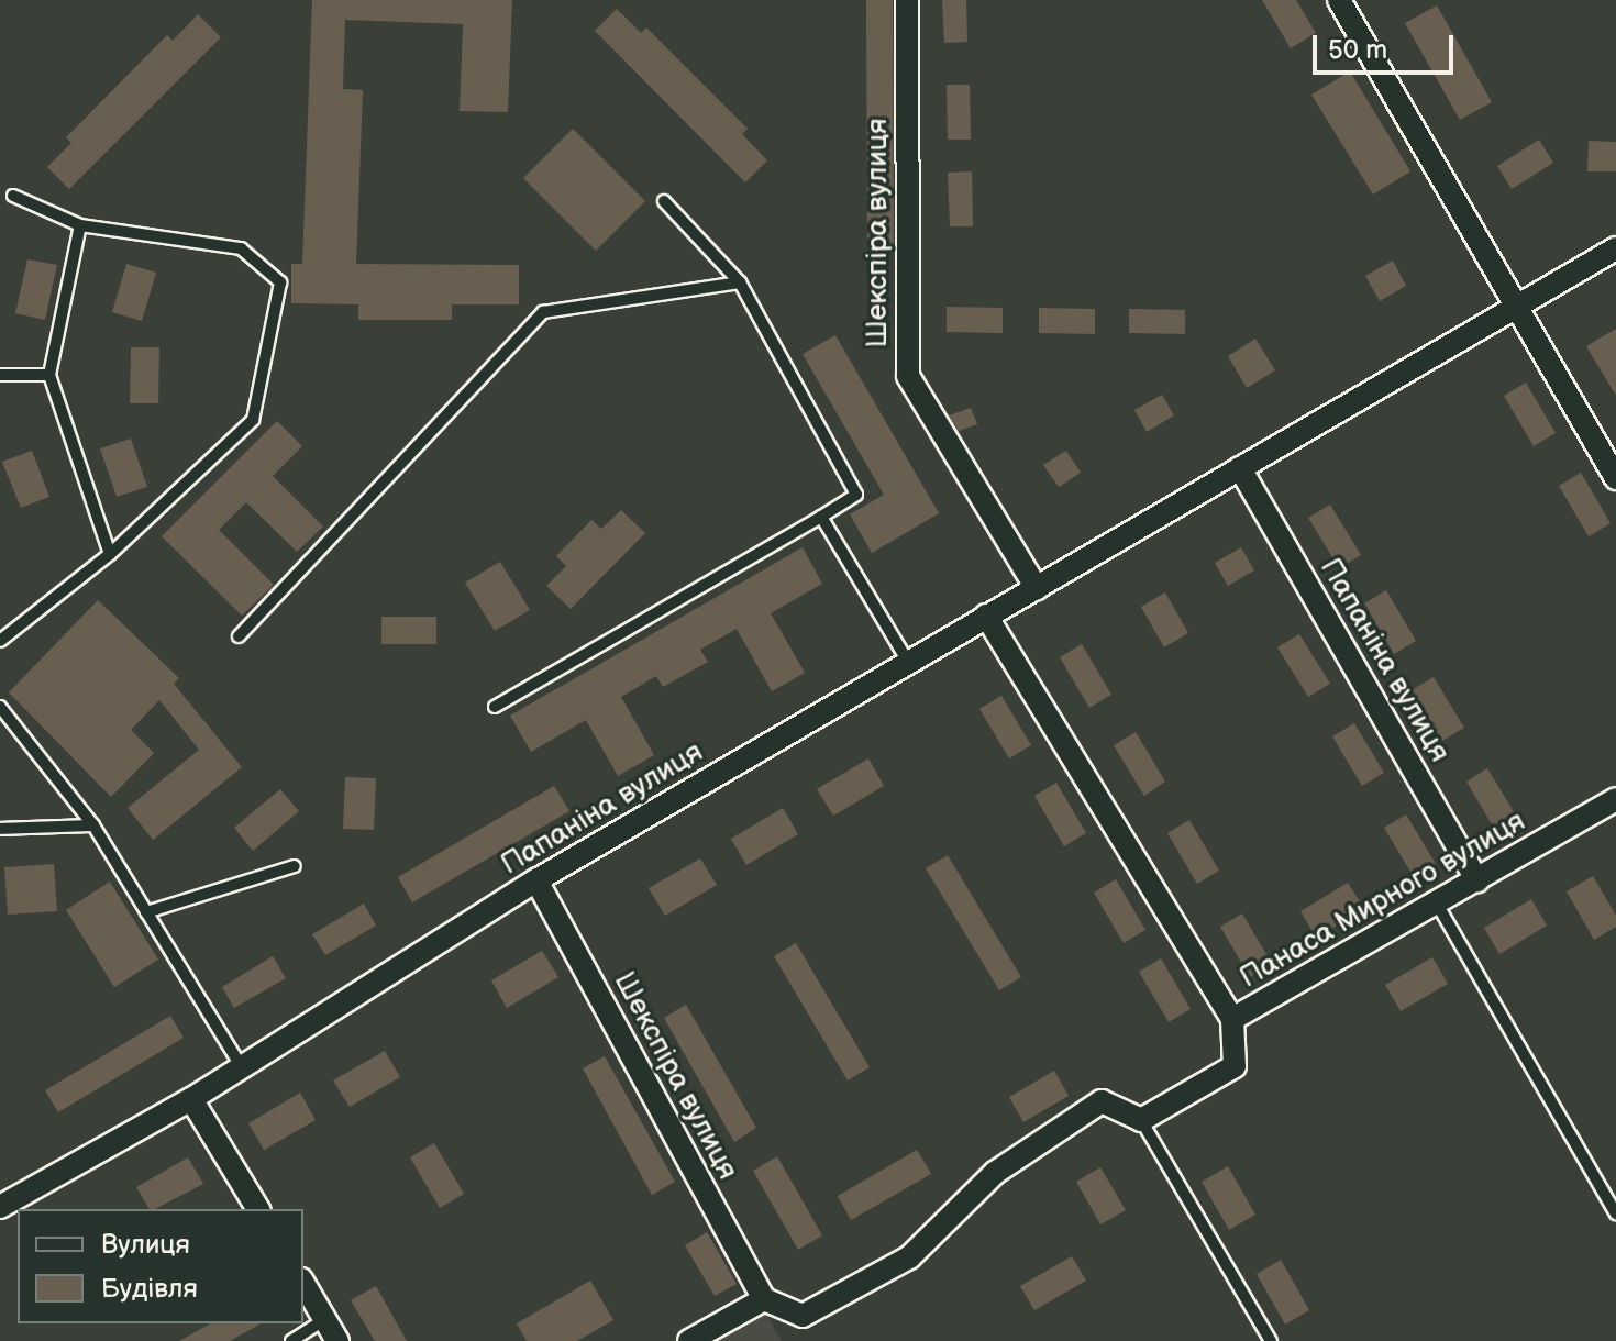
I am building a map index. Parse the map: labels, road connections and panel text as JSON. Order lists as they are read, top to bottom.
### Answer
{
  "streets": {
    "street": ["Шекспіра вулиця", "Папаніна вулиця", "Панаса Мирного вулиця"]
  },
  "crossings": [
    ["Шекспіра вулиця", "Папаніна вулиця"],
    ["Папаніна вулиця", "Панаса Мирного вулиця"]
  ],
  "legend": ["Вулиця", "Будівля"],
  "scale_bar": "50 m"
}
